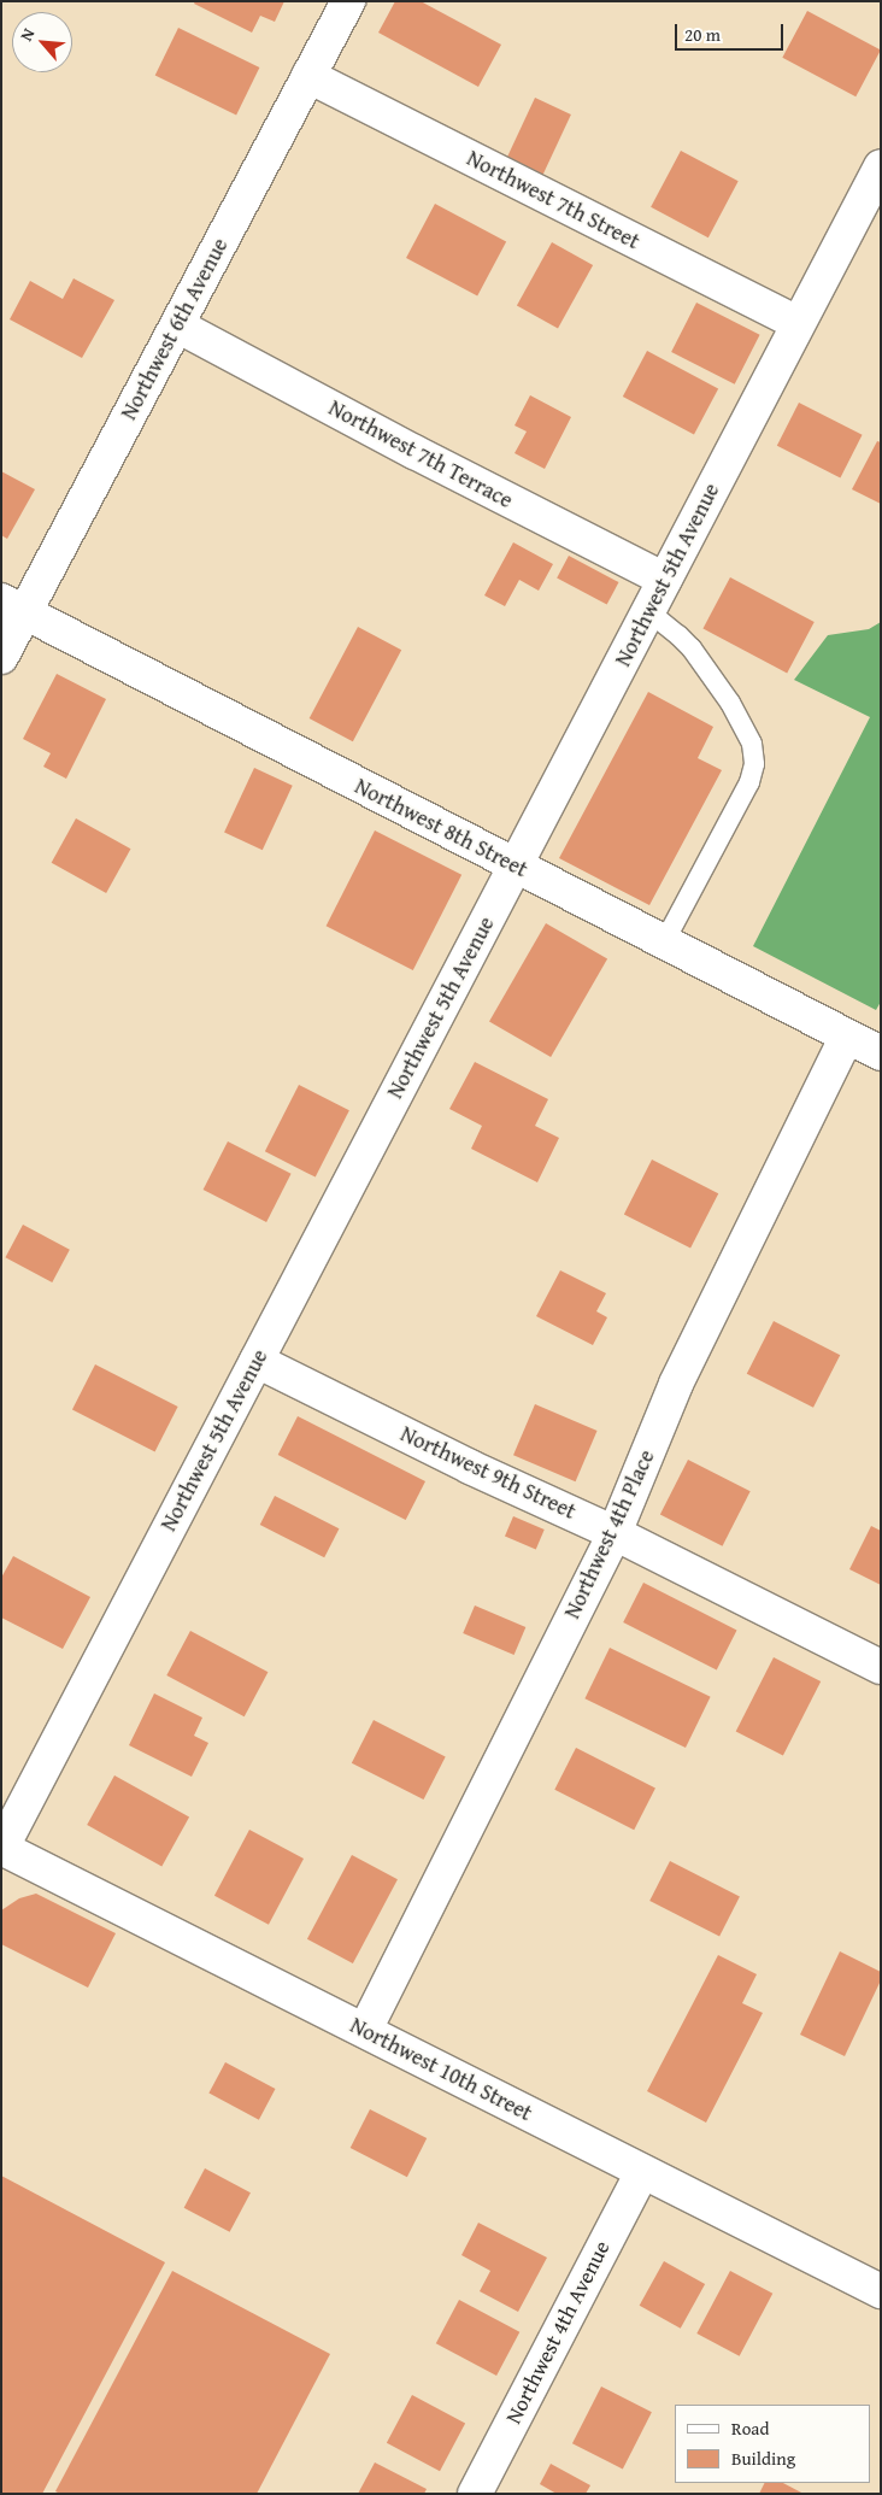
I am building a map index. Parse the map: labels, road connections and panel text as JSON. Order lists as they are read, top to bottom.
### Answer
{
  "streets": {
    "street": [
      "Northwest 7th Street",
      "Northwest 6th Avenue",
      "Northwest 7th Terrace",
      "Northwest 5th Avenue",
      "Northwest 8th Street",
      "Northwest 9th Street",
      "Northwest 4th Place",
      "Northwest 10th Street",
      "Northwest 4th Avenue"
    ]
  },
  "crossings": [
    ["Northwest 7th Street", "Northwest 6th Avenue"],
    ["Northwest 7th Street", "Northwest 5th Avenue"],
    ["Northwest 6th Avenue", "Northwest 7th Terrace"],
    ["Northwest 6th Avenue", "Northwest 8th Street"],
    ["Northwest 7th Terrace", "Northwest 5th Avenue"],
    ["Northwest 5th Avenue", "Northwest 8th Street"],
    ["Northwest 5th Avenue", "Northwest 9th Street"],
    ["Northwest 5th Avenue", "Northwest 10th Street"],
    ["Northwest 8th Street", "Northwest 4th Place"],
    ["Northwest 9th Street", "Northwest 4th Place"],
    ["Northwest 4th Place", "Northwest 10th Street"],
    ["Northwest 10th Street", "Northwest 4th Avenue"]
  ],
  "legend": ["Road", "Building"],
  "scale_bar": "20 m",
  "north": "top left"
}
